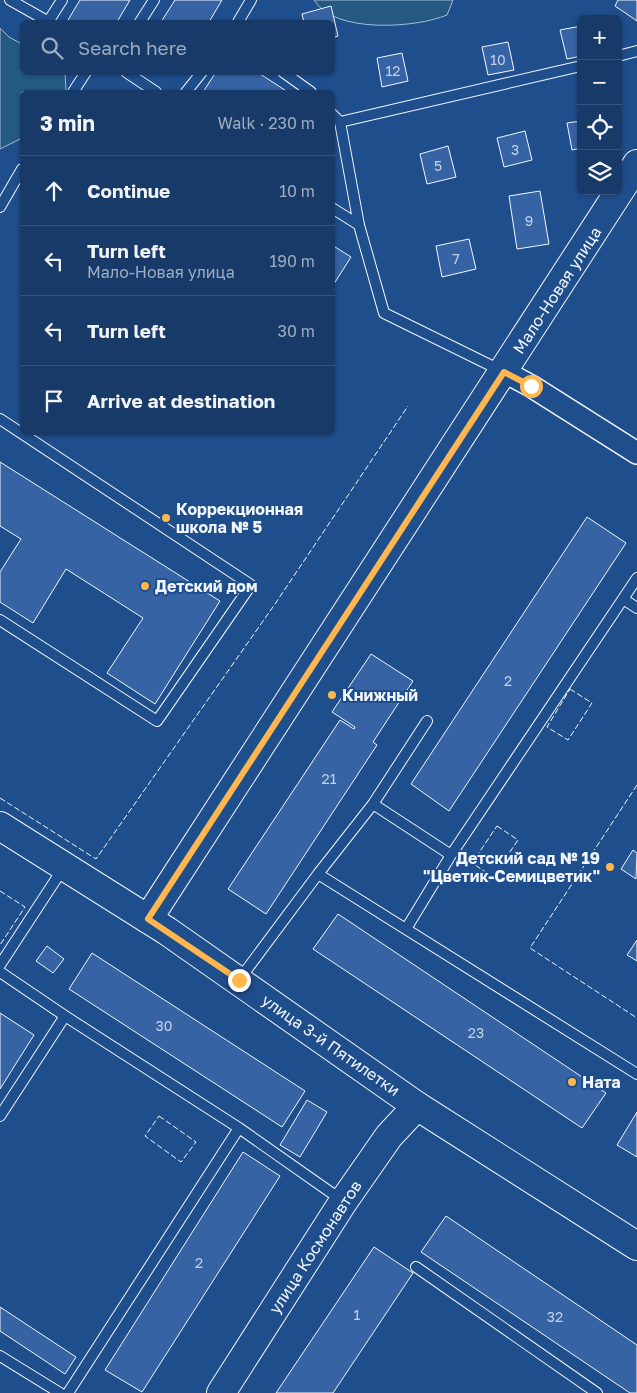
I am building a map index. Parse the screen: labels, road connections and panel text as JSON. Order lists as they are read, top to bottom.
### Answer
{
  "streets": {
    "main road": ["Мало-Новая улица", "улица 3-й Пятилетки", "улица Космонавтов"]
  },
  "crossings": [
    ["Мало-Новая улица", "улица 3-й Пятилетки"],
    ["улица 3-й Пятилетки", "улица Космонавтов"]
  ],
  "places": [
    "Коррекционная школа № 5",
    "Детский дом",
    "Книжный",
    "Детский сад № 19 \"Цветик-Семицветик\"",
    "Ната"
  ],
  "house_numbers": [
    "10",
    "12",
    "3",
    "5",
    "9",
    "7",
    "2",
    "21",
    "30",
    "23",
    "2",
    "1",
    "32"
  ],
  "page": {
    "map_buttons": ["+", "−"],
    "search": "Search here",
    "heading": ["3 min", "Walk · 230 m"],
    "list": [
      ["Continue", "10 m"],
      ["Turn left", "Мало-Новая улица", "190 m"],
      ["Turn left", "30 m"],
      "Arrive at destination"
    ]
  }
}
